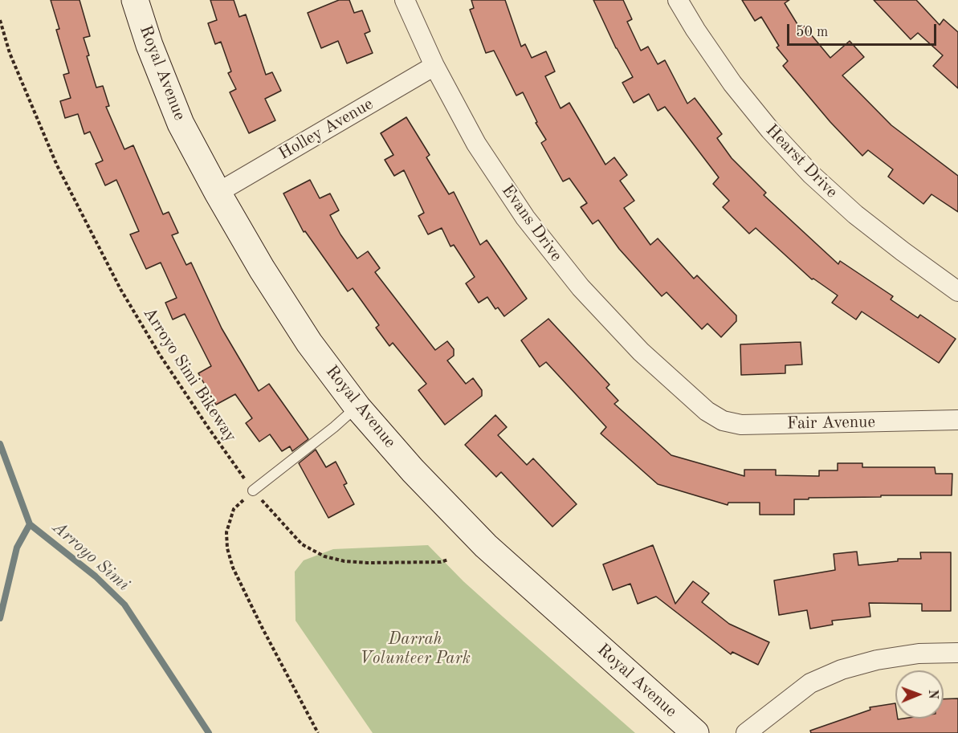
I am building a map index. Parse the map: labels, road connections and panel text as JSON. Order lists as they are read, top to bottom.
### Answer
{
  "streets": {
    "main road": ["Royal Avenue"],
    "street": [
      "Holley Avenue",
      "Hearst Drive",
      "Evans Drive",
      "Fair Avenue"
    ],
    "path": ["Arroyo Simi Bikeway"]
  },
  "crossings": [
    ["Royal Avenue", "Holley Avenue"],
    ["Holley Avenue", "Evans Drive"],
    ["Evans Drive", "Fair Avenue"]
  ],
  "water": ["Arroyo Simi"],
  "parks": ["Darrah Volunteer Park"],
  "scale_bar": "50 m",
  "north": "right"
}
